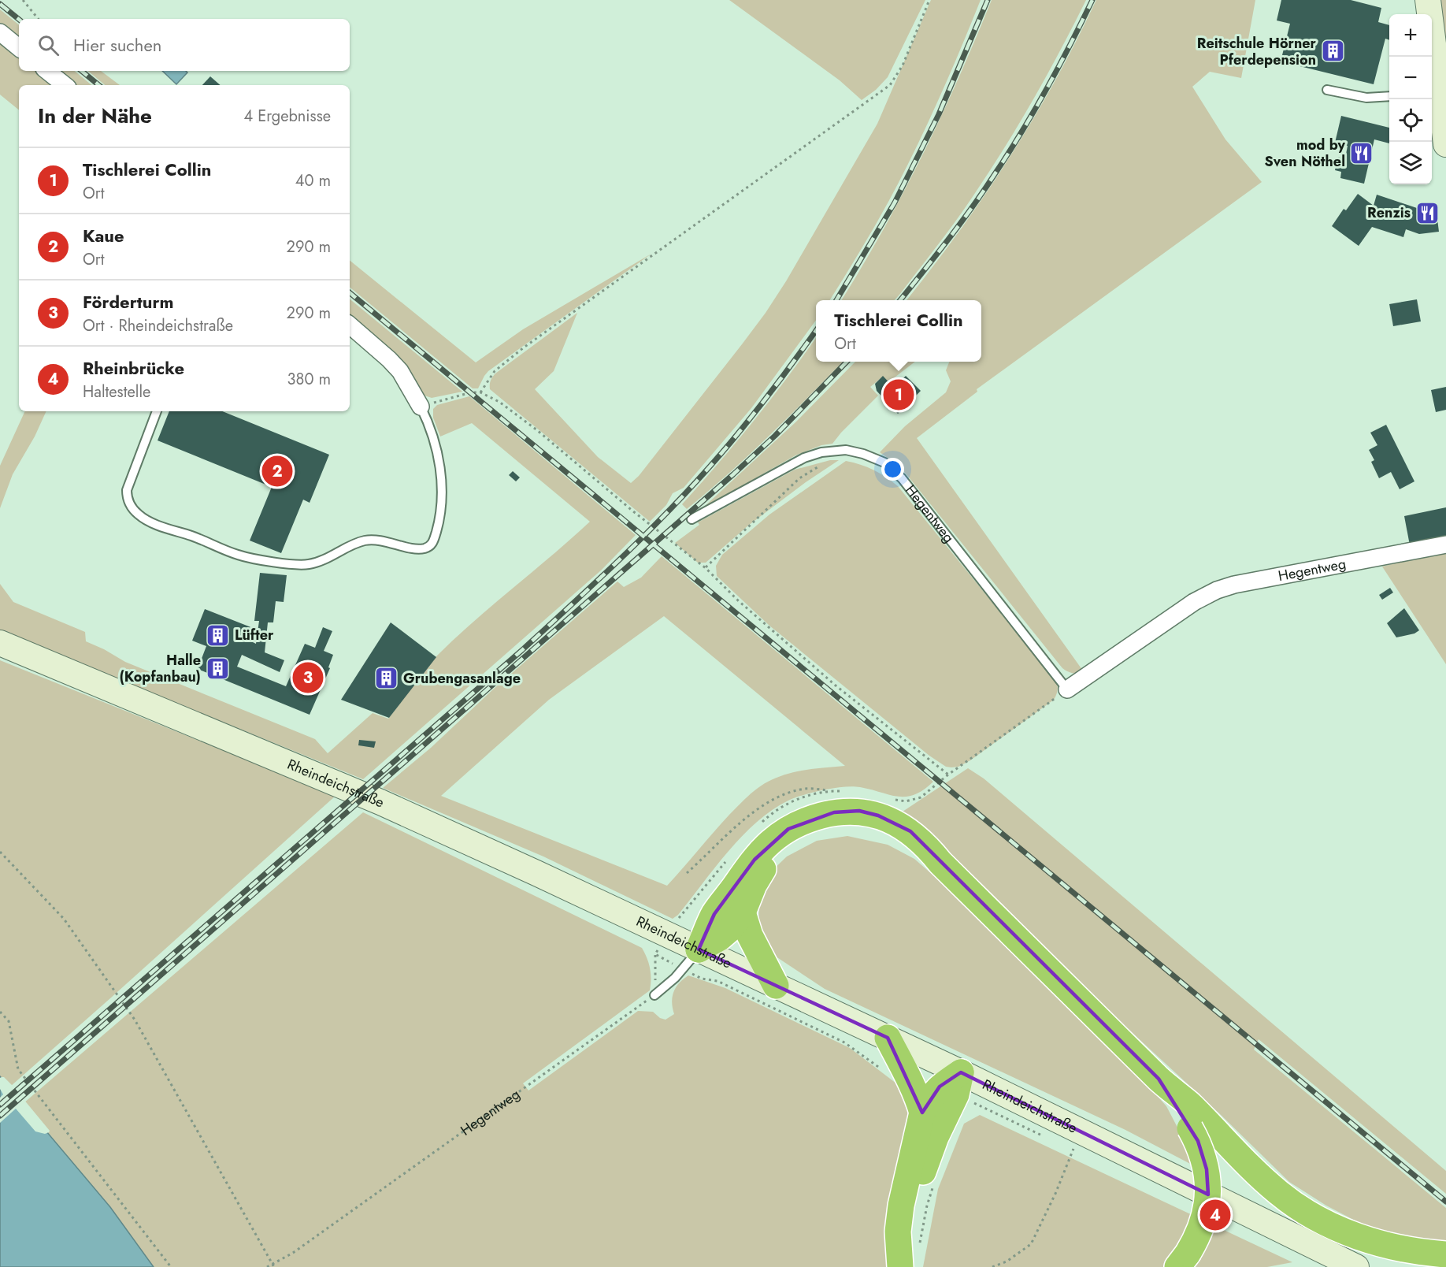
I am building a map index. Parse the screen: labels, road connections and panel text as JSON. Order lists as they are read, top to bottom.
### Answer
{
  "streets": {
    "main road": ["Rheindeichstraße"],
    "street": ["Hegentweg"]
  },
  "places": {
    "building": [
      "Reitschule Hörner Pferdepension",
      "Lüfter",
      "Halle (Kopfanbau)",
      "Grubengasanlage"
    ],
    "restaurant": ["mod by Sven Nöthel", "Renzis"]
  },
  "page": {
    "map_buttons": ["+", "−"],
    "search": "Hier suchen",
    "heading": ["In der Nähe", "4 Ergebnisse"],
    "list": [
      {
        "mark": "1",
        "name": "Tischlerei Collin",
        "note": "Ort",
        "value": "40 m"
      },
      {
        "mark": "2",
        "name": "Kaue",
        "note": "Ort",
        "value": "290 m"
      },
      {
        "mark": "3",
        "name": "Förderturm",
        "note": "Ort · Rheindeichstraße",
        "value": "290 m"
      },
      {
        "mark": "4",
        "name": "Rheinbrücke",
        "note": "Haltestelle",
        "value": "380 m"
      }
    ],
    "popup": ["Tischlerei Collin", "Ort"],
    "pins": [
      "1",
      "2",
      "3",
      "4"
    ]
  }
}
